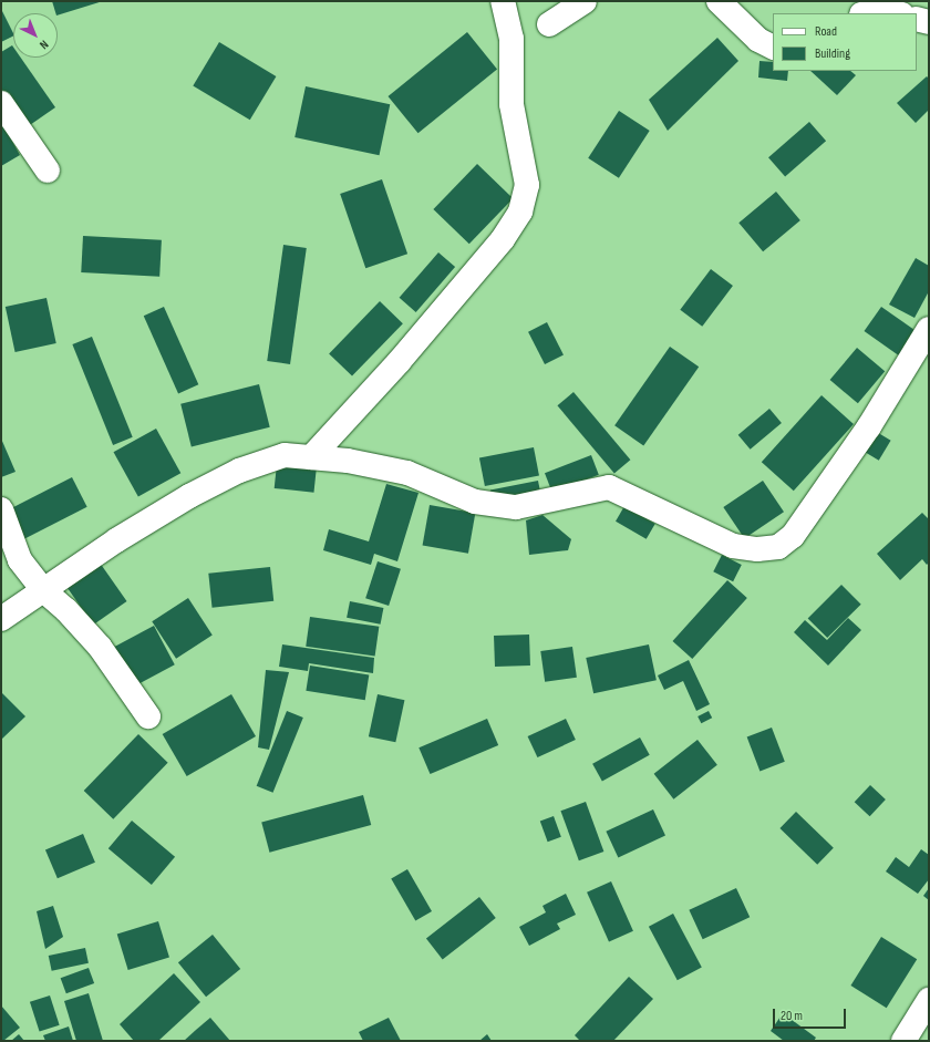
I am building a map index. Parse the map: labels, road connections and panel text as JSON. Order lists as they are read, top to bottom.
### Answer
{
  "legend": ["Road", "Building"],
  "scale_bar": "20 m",
  "north": "bottom right"
}
